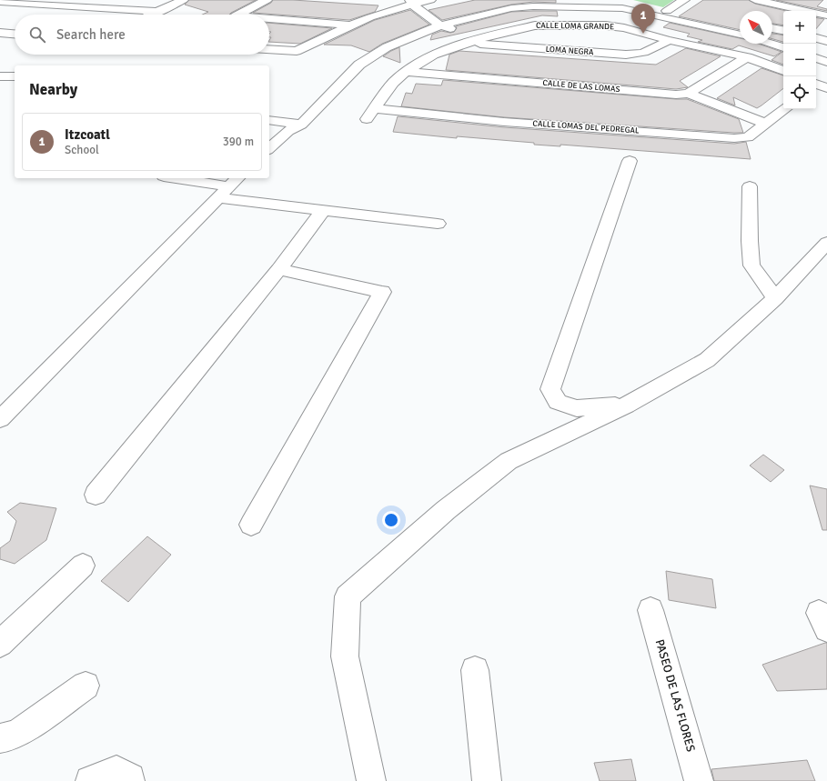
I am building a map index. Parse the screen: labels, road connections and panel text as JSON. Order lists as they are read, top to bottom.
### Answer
{
  "streets": {
    "street": [
      "CALLE LOMA GRANDE",
      "LOMA NEGRA",
      "CALLE DE LAS LOMAS",
      "CALLE LOMAS DEL PEDREGAL",
      "PASEO DE LAS FLORES"
    ]
  },
  "crossings": [
    ["CALLE LOMA GRANDE", "LOMA NEGRA"],
    ["CALLE LOMA GRANDE", "CALLE DE LAS LOMAS"],
    ["CALLE LOMA GRANDE", "CALLE LOMAS DEL PEDREGAL"]
  ],
  "north": "top left",
  "page": {
    "pins": "1",
    "map_buttons": ["+", "−"],
    "search": "Search here",
    "heading": "Nearby",
    "list": [
      {
        "mark": "1",
        "name": "Itzcoatl",
        "note": "School",
        "value": "390 m"
      }
    ]
  }
}
